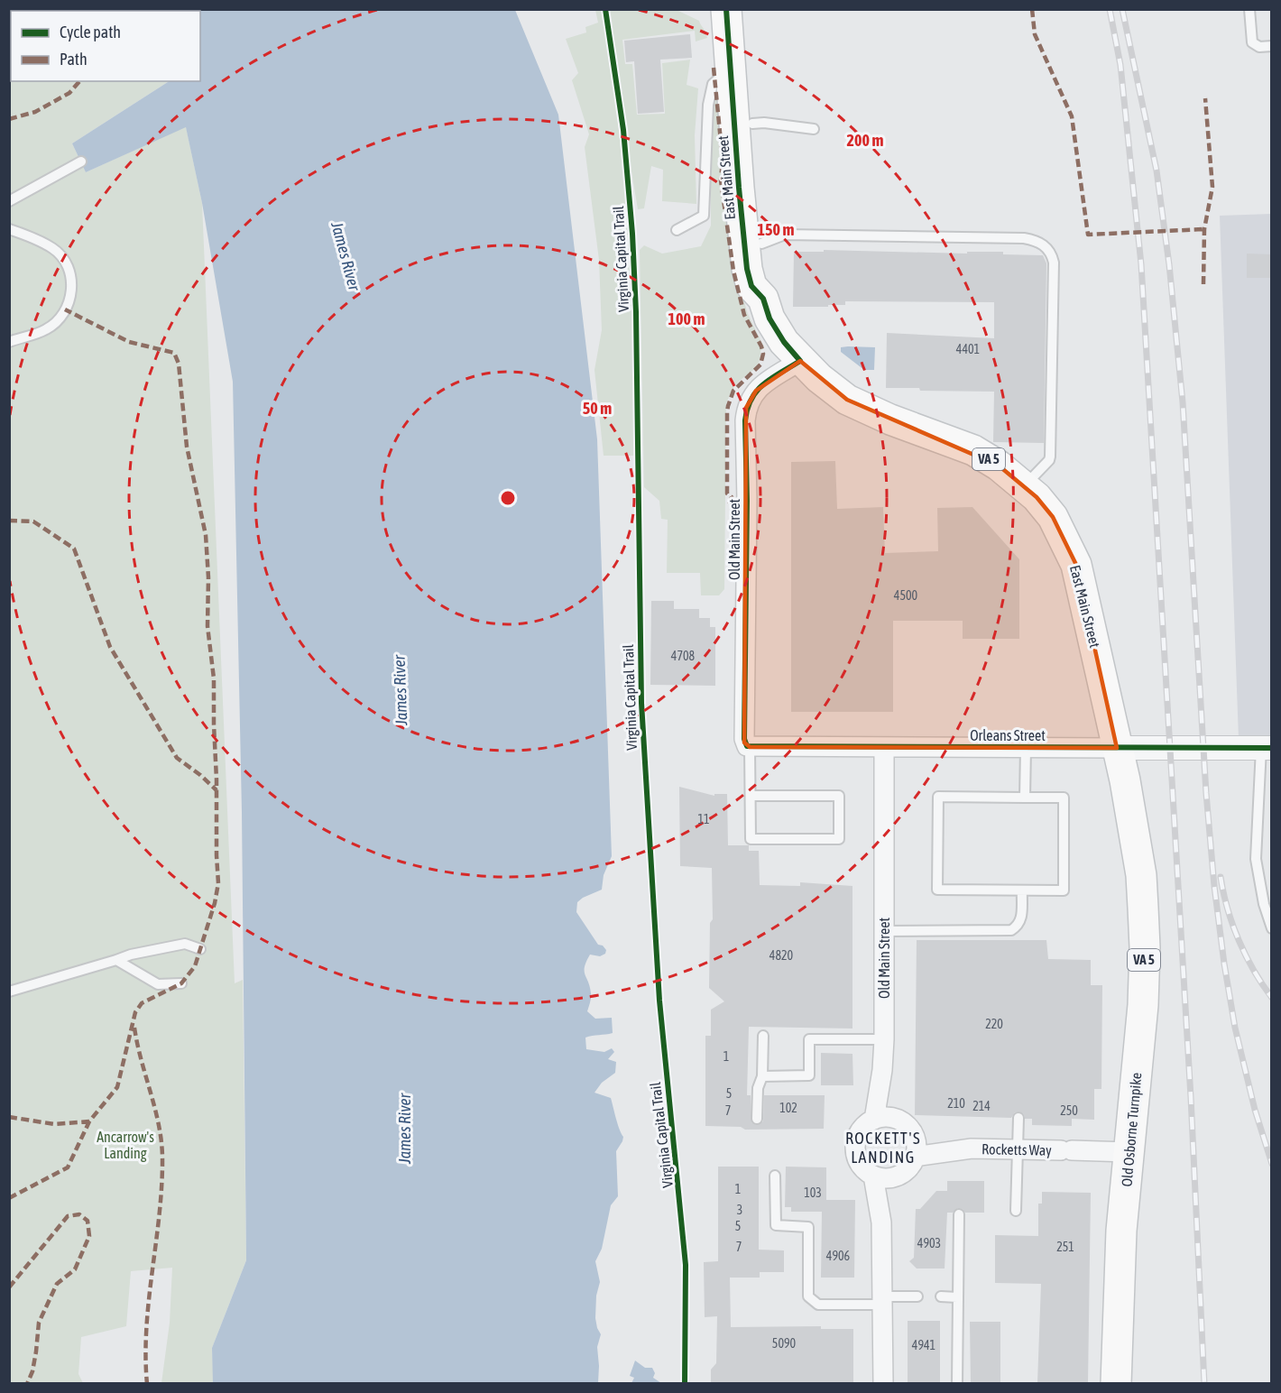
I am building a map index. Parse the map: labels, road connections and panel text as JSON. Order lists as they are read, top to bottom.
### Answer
{
  "streets": {
    "main road": ["East Main Street", "VA 5", "Old Osborne Turnpike"],
    "street": ["Old Main Street", "Orleans Street", "Rocketts Way"],
    "cycle path": ["Virginia Capital Trail"]
  },
  "crossings": [
    ["East Main Street", "Old Main Street"],
    ["East Main Street", "Orleans Street"],
    ["East Main Street", "Old Osborne Turnpike"],
    ["Old Main Street", "Orleans Street"],
    ["Old Main Street", "Rocketts Way"],
    ["Old Osborne Turnpike", "Rocketts Way"]
  ],
  "districts": ["ROCKETT'S LANDING"],
  "water": ["James River"],
  "parks": ["Ancarrow's Landing"],
  "house_numbers": [
    "4401",
    "4500",
    "4708",
    "11",
    "4820",
    "220",
    "1",
    "5",
    "210",
    "214",
    "102",
    "7",
    "250",
    "1",
    "103",
    "3",
    "5",
    "4903",
    "7",
    "251",
    "4906",
    "5090",
    "4941"
  ],
  "legend": ["Cycle path", "Path"],
  "rings": [
    "200 m",
    "150 m",
    "100 m",
    "50 m"
  ]
}
